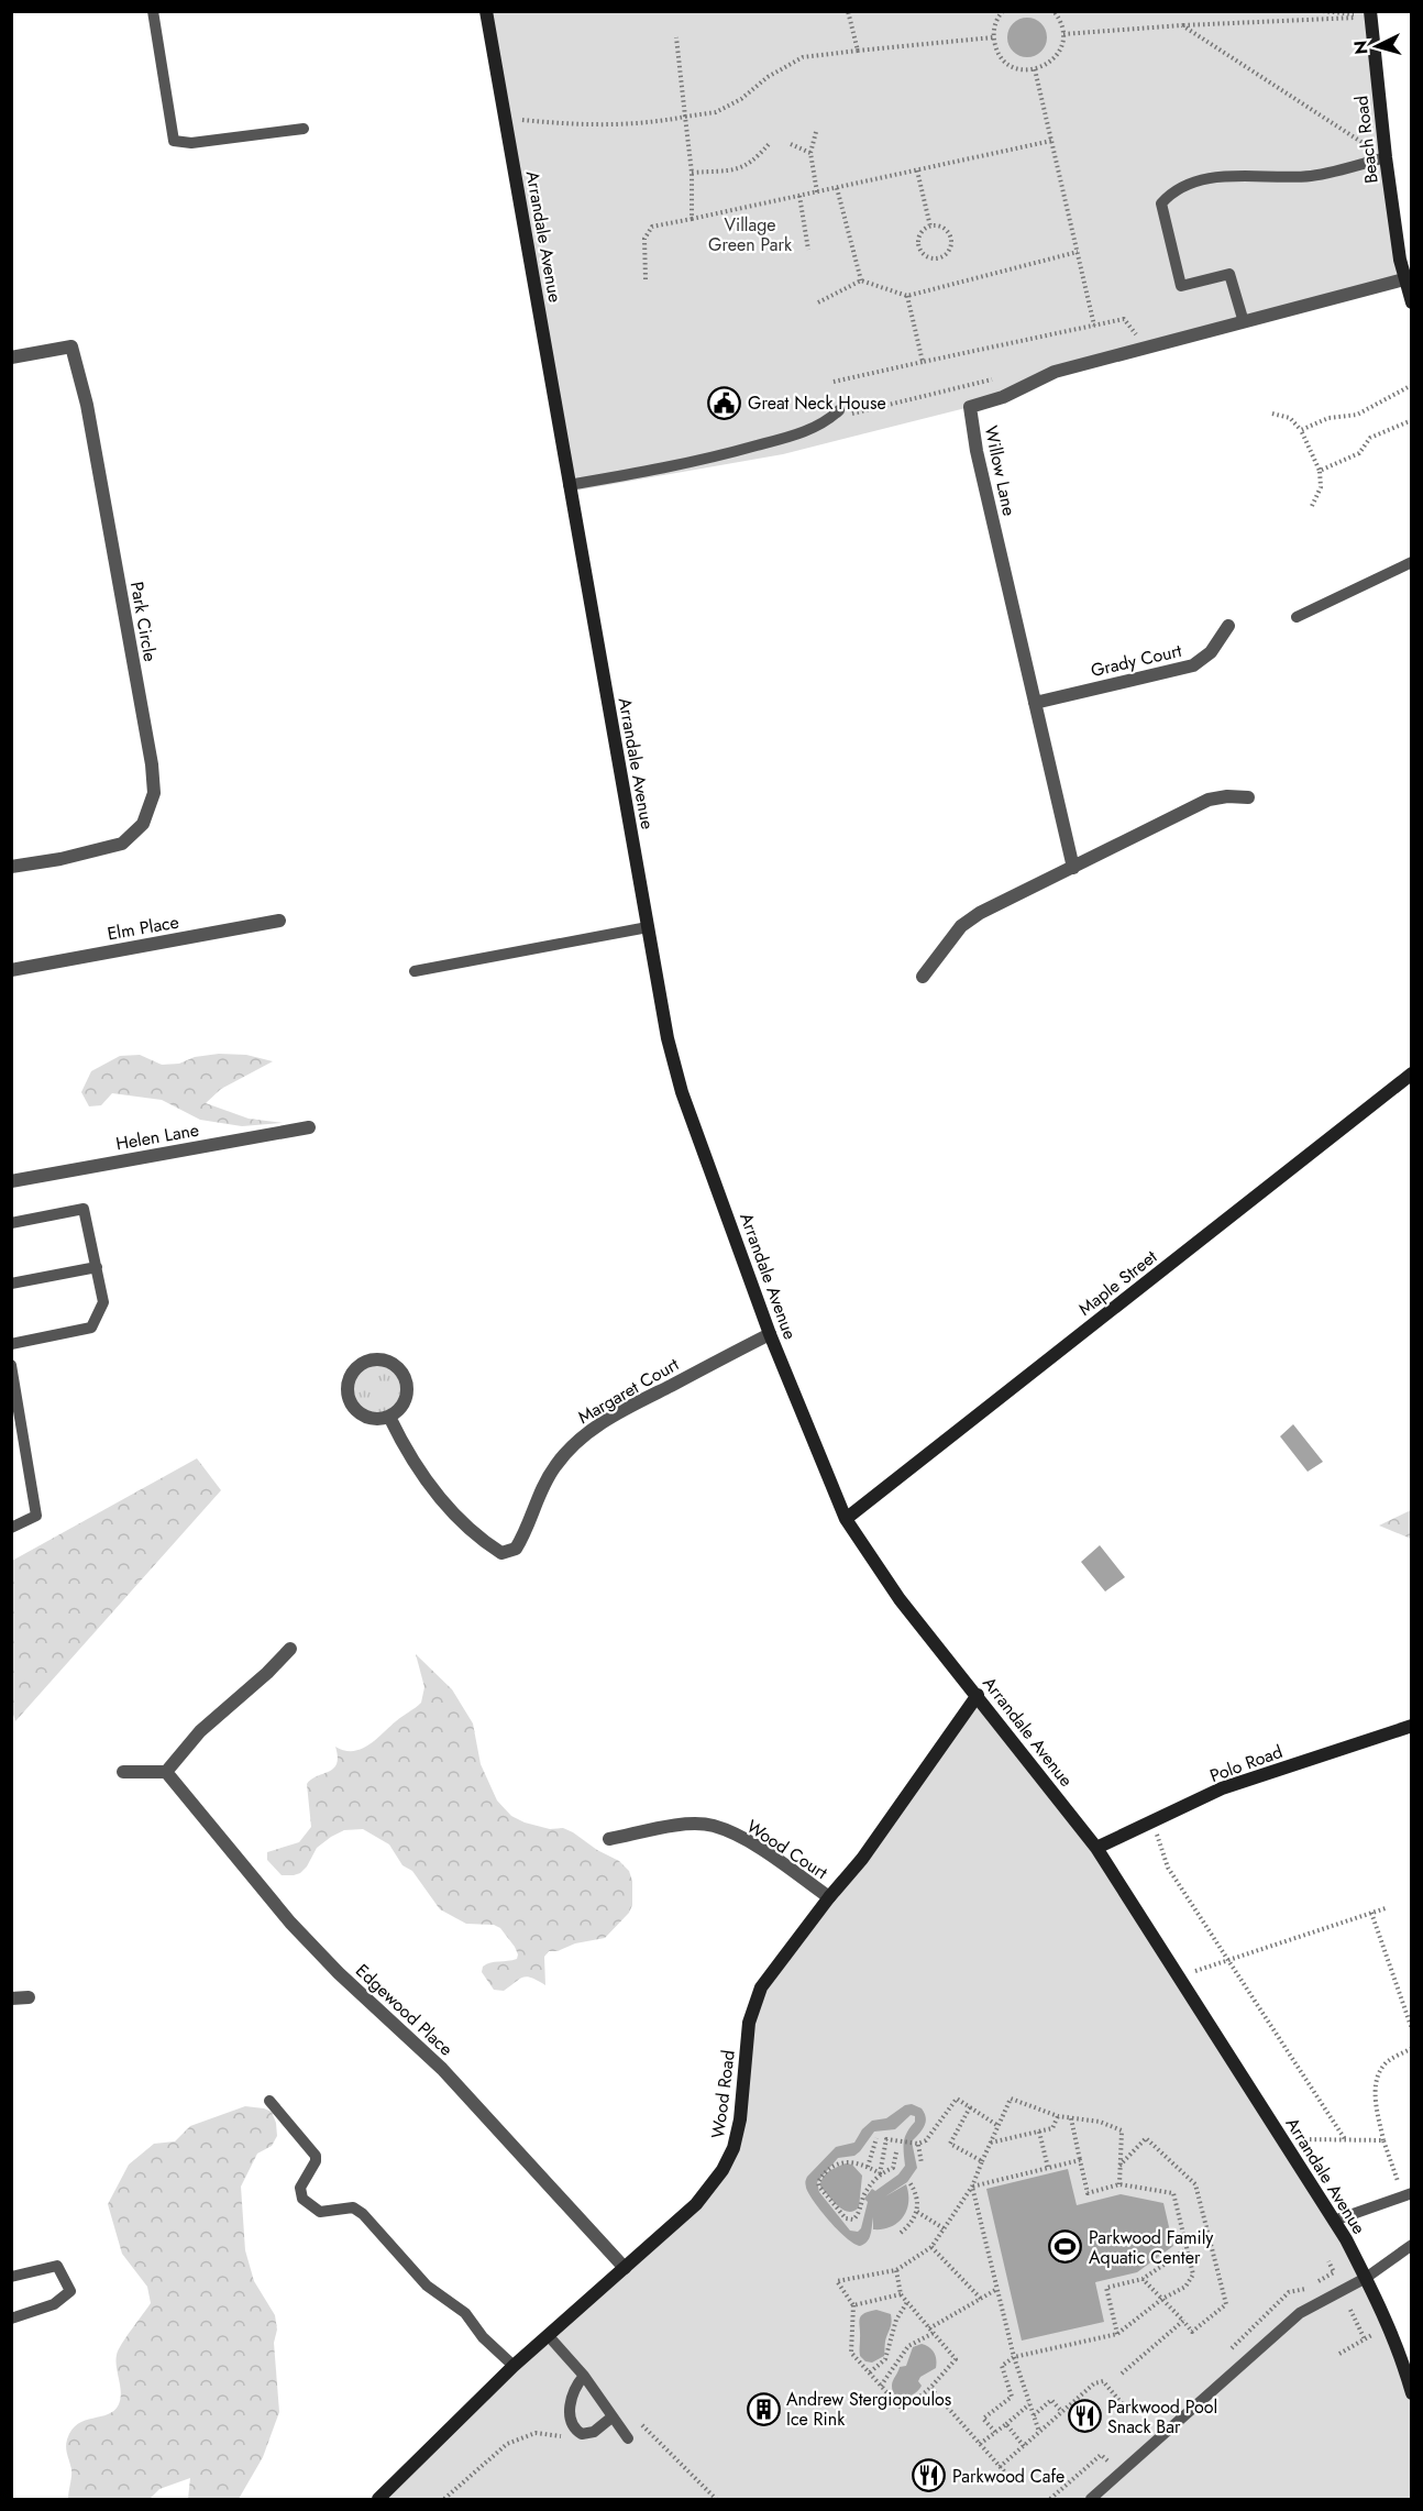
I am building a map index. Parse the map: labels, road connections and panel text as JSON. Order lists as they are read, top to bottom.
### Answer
{
  "streets": {
    "street": [
      "Beach Road",
      "Arrandale Avenue",
      "Willow Lane",
      "Park Circle",
      "Grady Court",
      "Elm Place",
      "Helen Lane",
      "Maple Street",
      "Margaret Court",
      "Polo Road",
      "Wood Court",
      "Edgewood Place",
      "Wood Road"
    ]
  },
  "crossings": [
    ["Beach Road", "Willow Lane"],
    ["Arrandale Avenue", "Maple Street"],
    ["Arrandale Avenue", "Margaret Court"],
    ["Arrandale Avenue", "Polo Road"],
    ["Arrandale Avenue", "Wood Road"],
    ["Willow Lane", "Grady Court"],
    ["Wood Court", "Wood Road"],
    ["Edgewood Place", "Wood Road"]
  ],
  "parks": ["Village Green Park"],
  "places": {
    "public building": ["Great Neck House"],
    "sports": ["Parkwood Family Aquatic Center"],
    "building": ["Andrew Stergiopoulos Ice Rink"],
    "restaurant": ["Parkwood Pool Snack Bar", "Parkwood Cafe"]
  },
  "north": "left"
}
